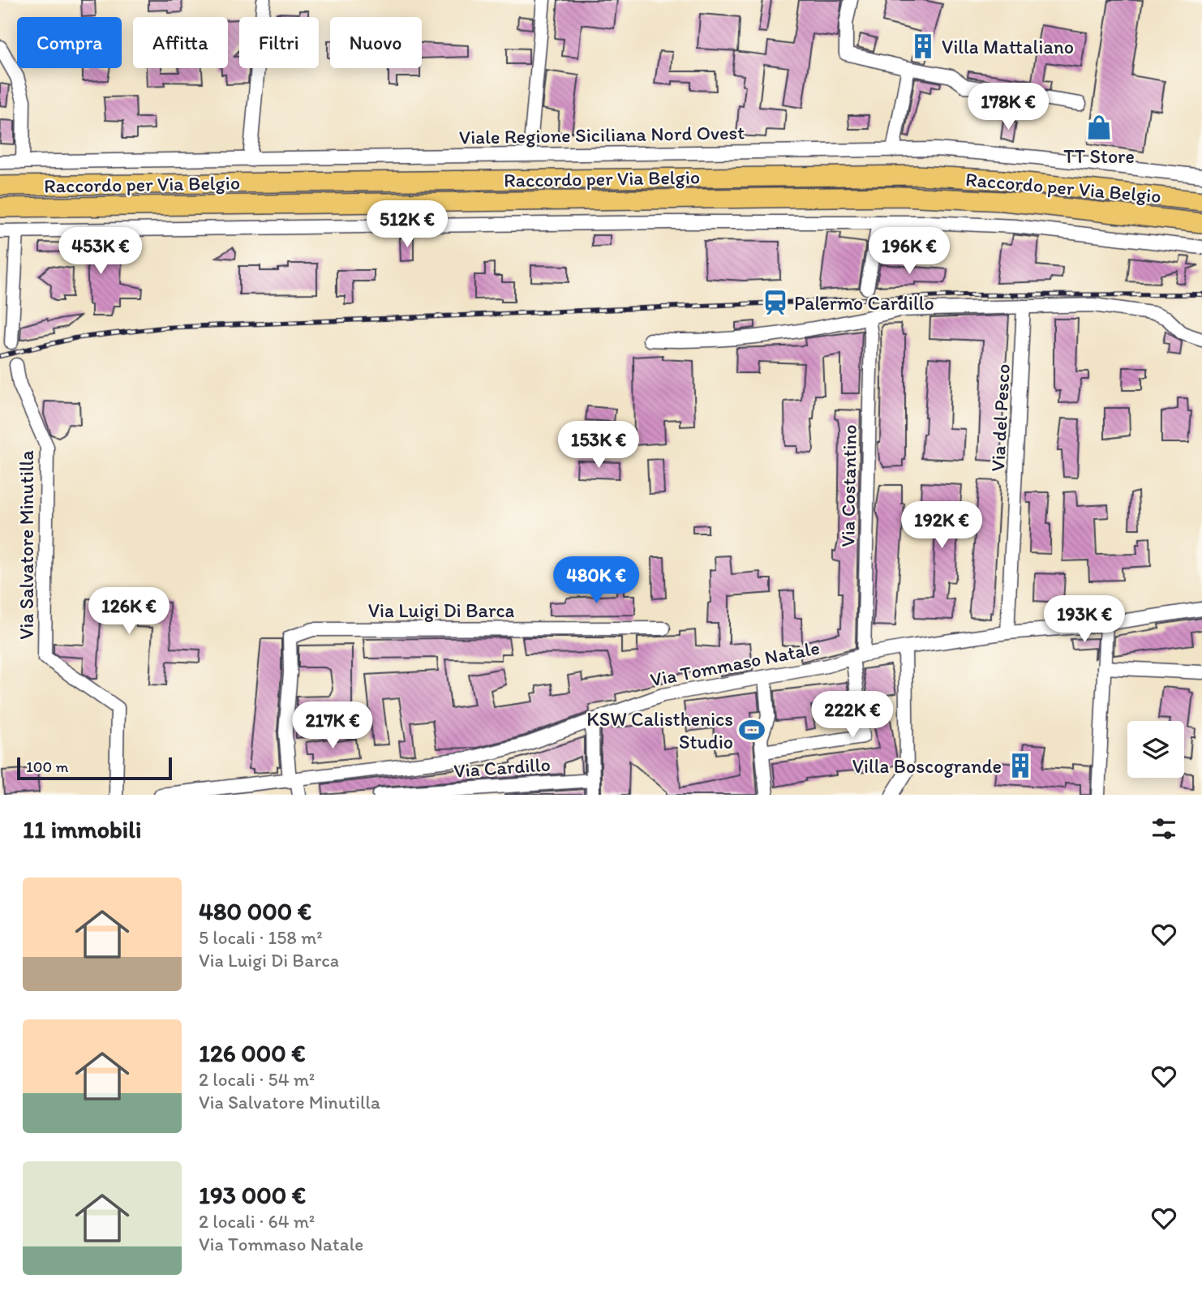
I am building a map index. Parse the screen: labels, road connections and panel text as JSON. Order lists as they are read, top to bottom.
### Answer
{
  "streets": {
    "highway": ["Raccordo per Via Belgio"],
    "street": [
      "Viale Regione Siciliana Nord Ovest",
      "Via del Pesco",
      "Via Costantino",
      "Via Salvatore Minutilla",
      "Via Luigi Di Barca",
      "Via Tommaso Natale",
      "Via Cardillo"
    ]
  },
  "crossings": [
    ["Via del Pesco", "Via Tommaso Natale"],
    ["Via Costantino", "Via Tommaso Natale"],
    ["Via Luigi Di Barca", "Via Tommaso Natale"]
  ],
  "places": {
    "building": ["Villa Mattaliano", "Villa Boscogrande"],
    "shop": ["TT Store"],
    "station": ["Palermo Cardillo"],
    "sports": ["KSW Calisthenics Studio"]
  },
  "scale_bar": "100 m",
  "page": {
    "chip": [
      "Compra",
      "Affitta",
      "Filtri",
      "Nuovo"
    ],
    "price": [
      "178K €",
      "512K €",
      "453K €",
      "196K €",
      "153K €",
      "192K €",
      "480K €",
      "126K €",
      "193K €",
      "222K €",
      "217K €"
    ],
    "scale": "100 m",
    "heading": "11 immobili",
    "list": [
      {
        "name": "480 000 €",
        "note": "5 locali · 158 m² · Via Luigi Di Barca"
      },
      {
        "name": "126 000 €",
        "note": "2 locali · 54 m² · Via Salvatore Minutilla"
      },
      {
        "name": "193 000 €",
        "note": "2 locali · 64 m² · Via Tommaso Natale"
      }
    ]
  }
}
